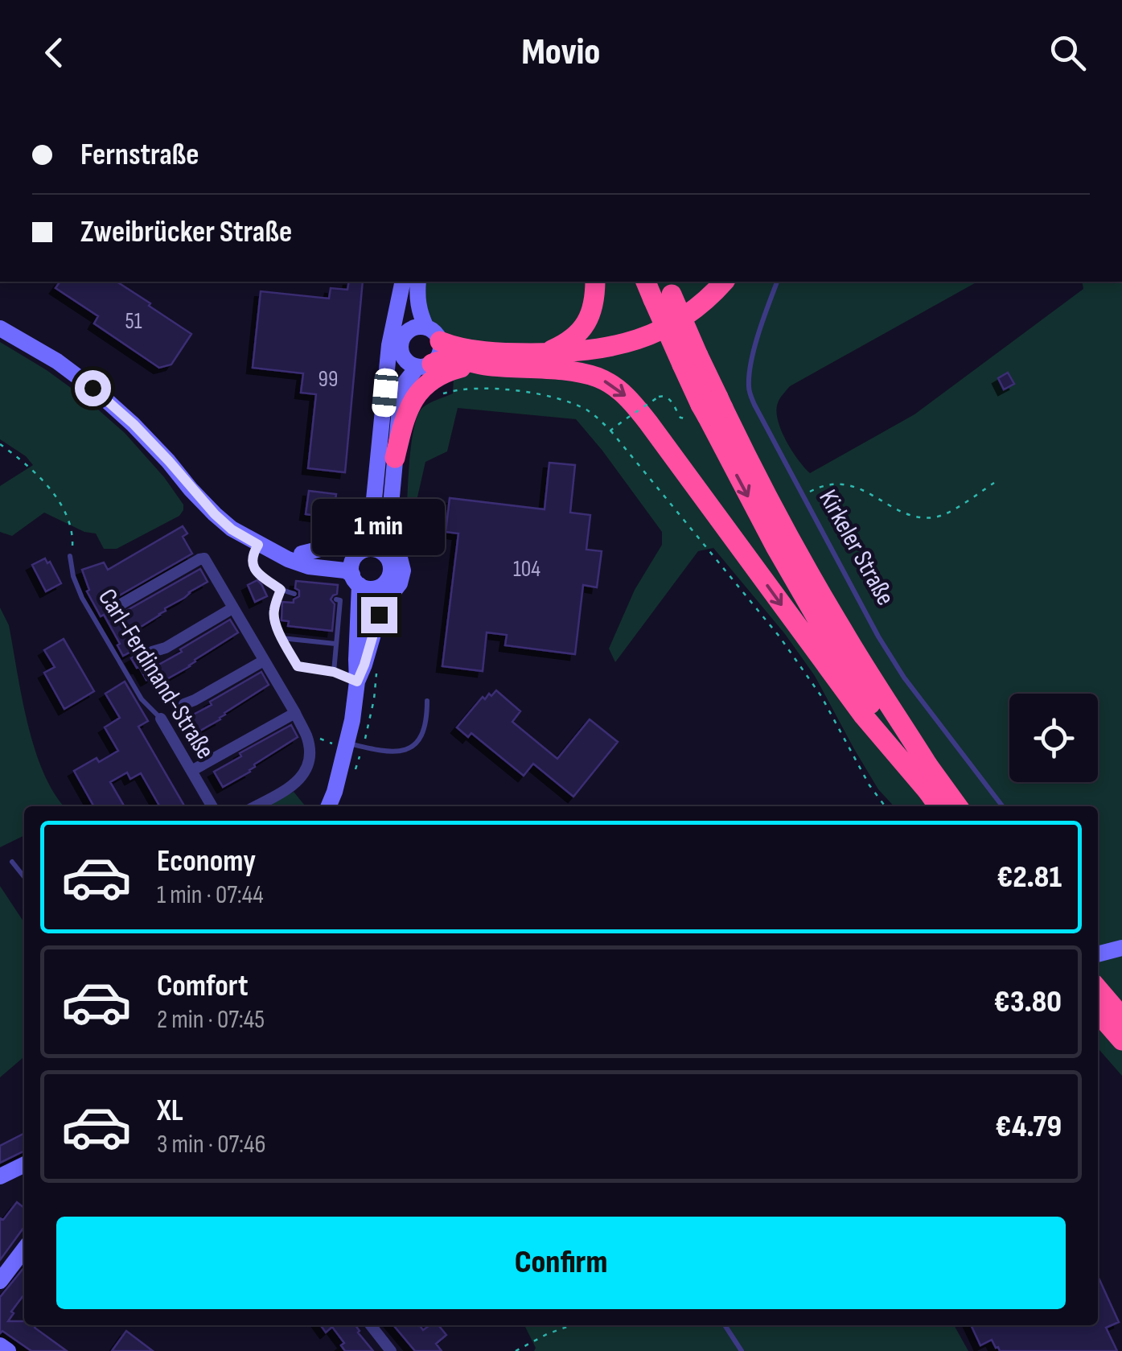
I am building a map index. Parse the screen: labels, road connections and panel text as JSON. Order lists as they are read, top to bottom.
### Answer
{
  "streets": {
    "street": ["Carl-Ferdinand-Straße"],
    "lane": ["Kirkeler Straße"]
  },
  "house_numbers": ["51", "99", "104"],
  "page": {
    "header": "Movio",
    "banner": ["Fernstraße", "Zweibrücker Straße"],
    "bubble": "1 min",
    "list": [
      {
        "name": "Economy",
        "note": "1 min · 07:44",
        "value": "€2.81"
      },
      {
        "name": "Comfort",
        "note": "2 min · 07:45",
        "value": "€3.80"
      },
      {
        "name": "XL",
        "note": "3 min · 07:46",
        "value": "€4.79"
      }
    ],
    "buttons": "Confirm"
  }
}
